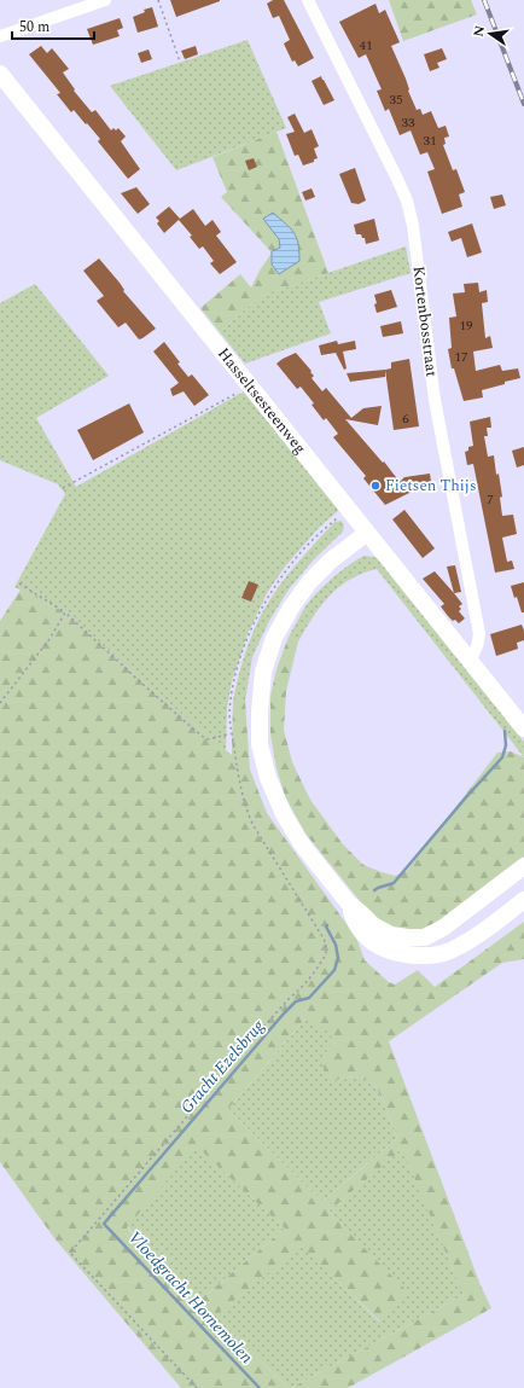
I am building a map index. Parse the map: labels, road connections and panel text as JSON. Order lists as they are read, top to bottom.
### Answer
{
  "streets": {
    "main road": ["Hasseltsesteenweg"],
    "street": ["Kortenbosstraat"]
  },
  "crossings": [
    ["Kortenbosstraat", "Hasseltsesteenweg"]
  ],
  "water": ["Gracht Ezelsbrug", "Vloedgracht Hornemolen"],
  "places": ["Fietsen Thijs"],
  "house_numbers": [
    "41",
    "35",
    "33",
    "31",
    "19",
    "17",
    "6",
    "7"
  ],
  "scale_bar": "50 m",
  "north": "left"
}
